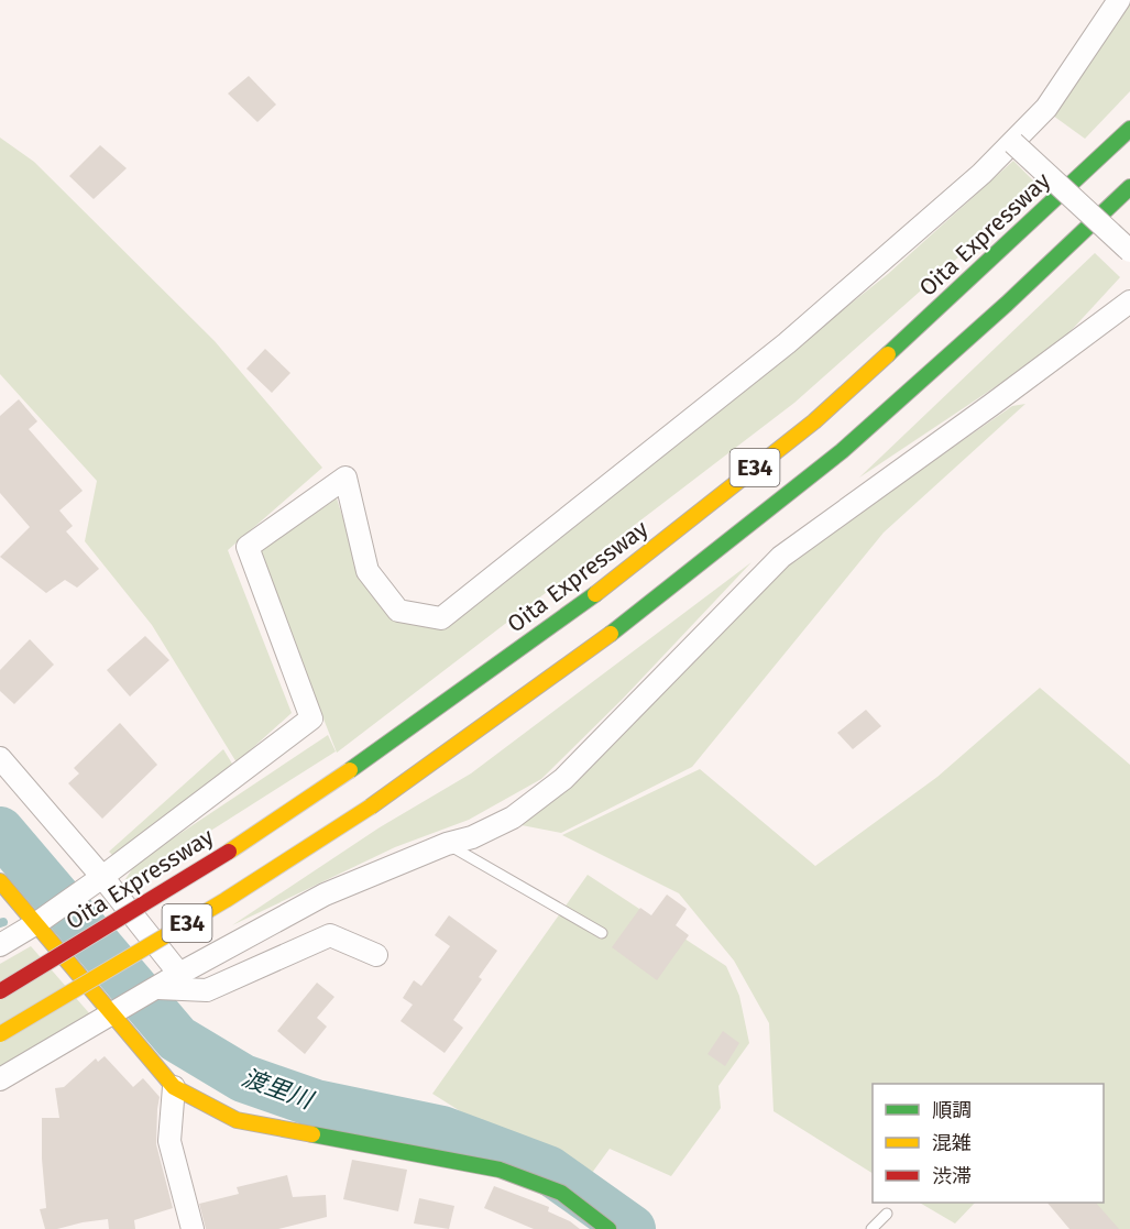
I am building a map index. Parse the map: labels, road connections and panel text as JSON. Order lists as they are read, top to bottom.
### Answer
{
  "streets": {
    "main road": ["Oita Expressway", "E34"]
  },
  "water": ["渡里川"],
  "legend": ["順調", "混雑", "渋滞"]
}
